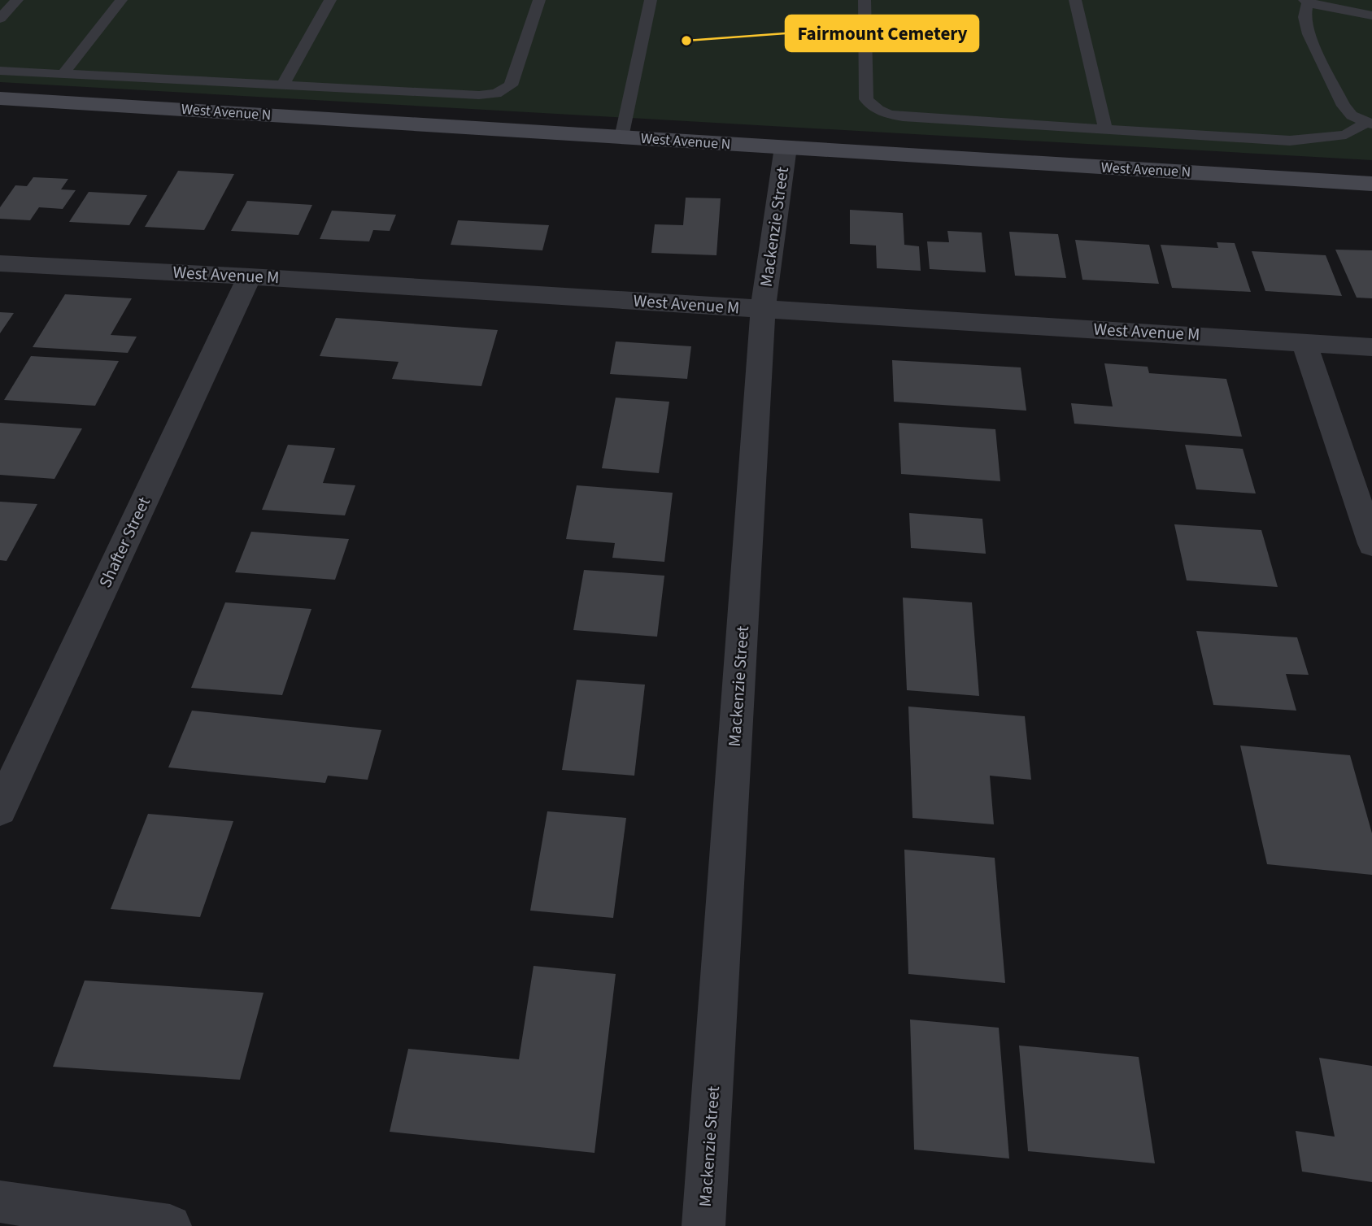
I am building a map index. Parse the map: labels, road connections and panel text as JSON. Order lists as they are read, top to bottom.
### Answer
{
  "streets": {
    "main road": ["West Avenue N"],
    "street": ["Mackenzie Street", "West Avenue M", "Shafter Street"]
  },
  "crossings": [
    ["West Avenue N", "Mackenzie Street"],
    ["Mackenzie Street", "West Avenue M"],
    ["West Avenue M", "Shafter Street"]
  ],
  "places": ["Fairmount Cemetery"]
}
